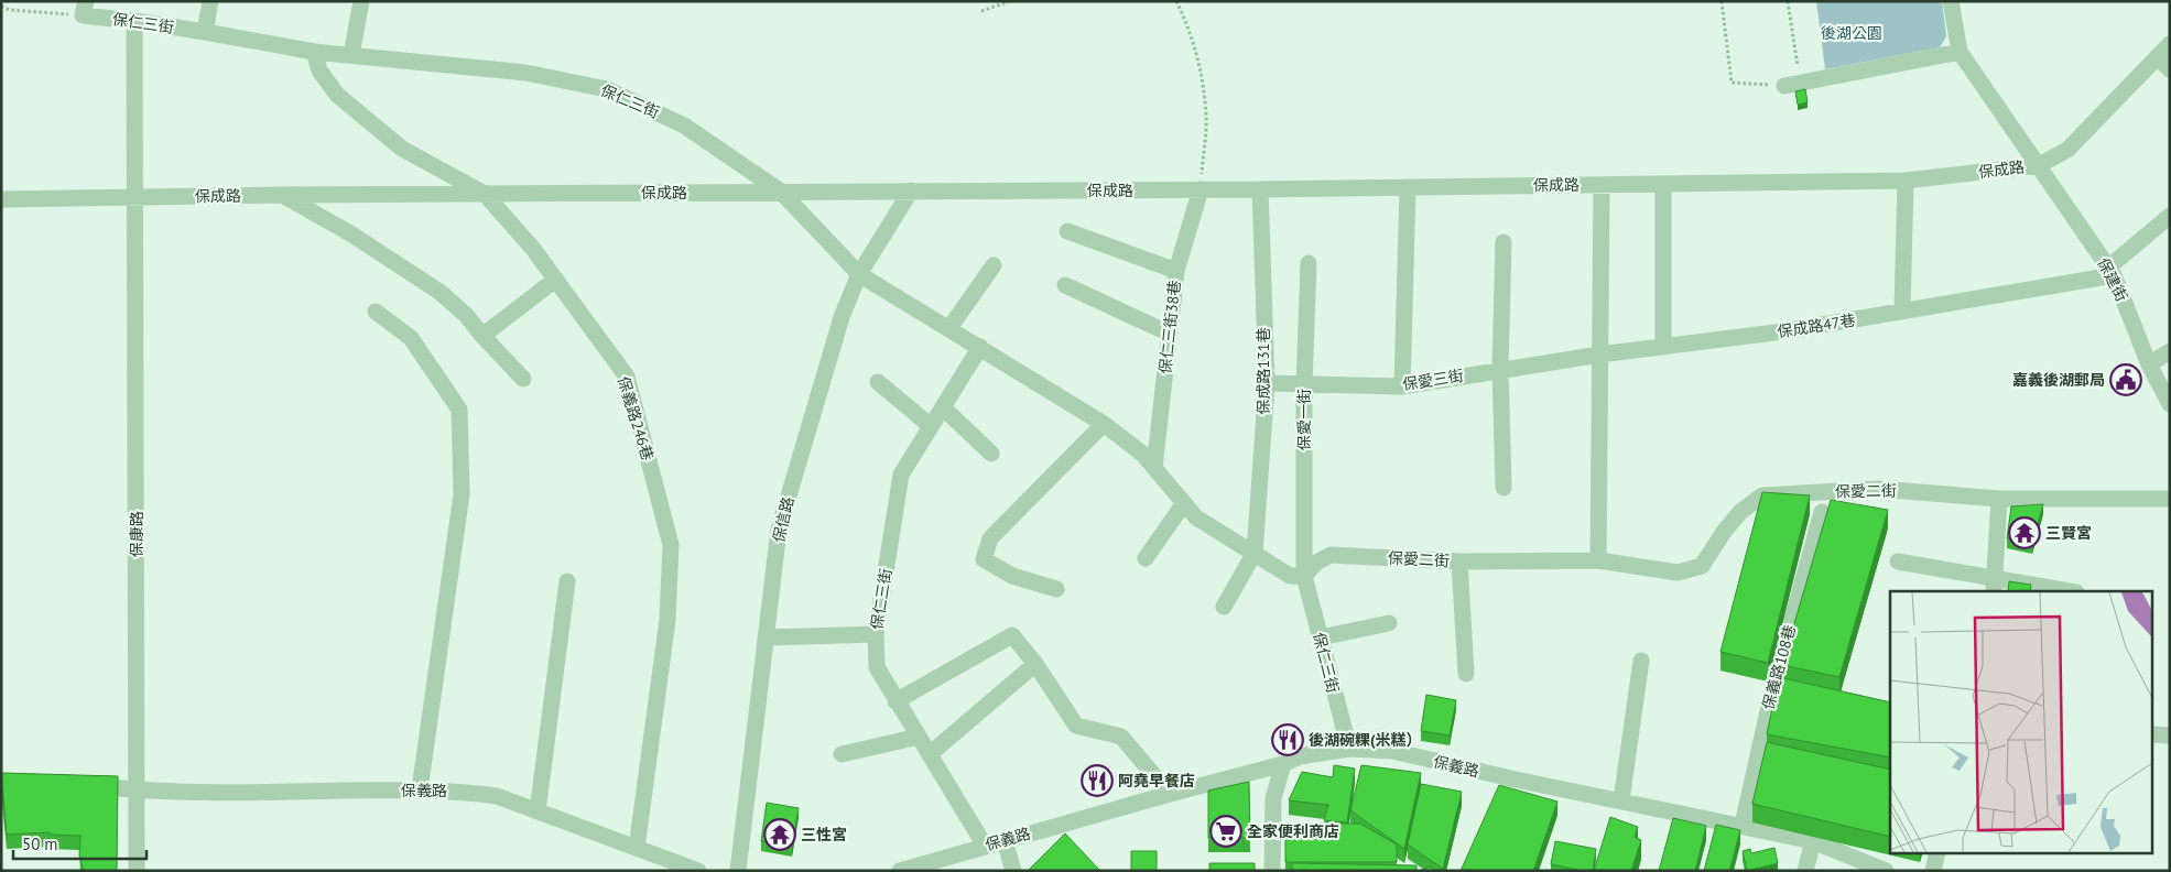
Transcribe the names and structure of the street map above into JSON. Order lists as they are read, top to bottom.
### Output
{
  "streets": {
    "street": [
      "保仁三街",
      "保成路",
      "保建街",
      "保成路47巷",
      "保仁三街38巷",
      "保成路131巷",
      "保愛三街",
      "保義路246巷",
      "保愛一街",
      "保愛二街",
      "保信路",
      "保康路",
      "保義路108巷",
      "保義路"
    ]
  },
  "crossings": [
    ["保仁三街", "保成路"],
    ["保仁三街", "保仁三街38巷"],
    ["保仁三街", "保成路131巷"],
    ["保仁三街", "保義路246巷"],
    ["保仁三街", "保愛一街"],
    ["保仁三街", "保愛二街"],
    ["保仁三街", "保信路"],
    ["保仁三街", "保康路"],
    ["保仁三街", "保義路"],
    ["保成路", "保建街"],
    ["保成路", "保仁三街38巷"],
    ["保成路", "保成路131巷"],
    ["保成路", "保義路246巷"],
    ["保成路", "保信路"],
    ["保成路", "保康路"],
    ["保建街", "保成路47巷"],
    ["保成路47巷", "保愛三街"],
    ["保成路131巷", "保愛三街"],
    ["保愛三街", "保愛一街"],
    ["保義路246巷", "保義路"],
    ["保愛一街", "保愛二街"],
    ["保康路", "保義路"],
    ["保義路108巷", "保義路"]
  ],
  "parks": ["後湖公園"],
  "places": {
    "public building": ["嘉義後湖郵局"],
    "temple": ["三賢宮", "三性宮"],
    "restaurant": ["後湖碗粿(米糕）", "阿堯早餐店"],
    "supermarket": ["全家便利商店"]
  },
  "scale_bar": "50 m"
}
